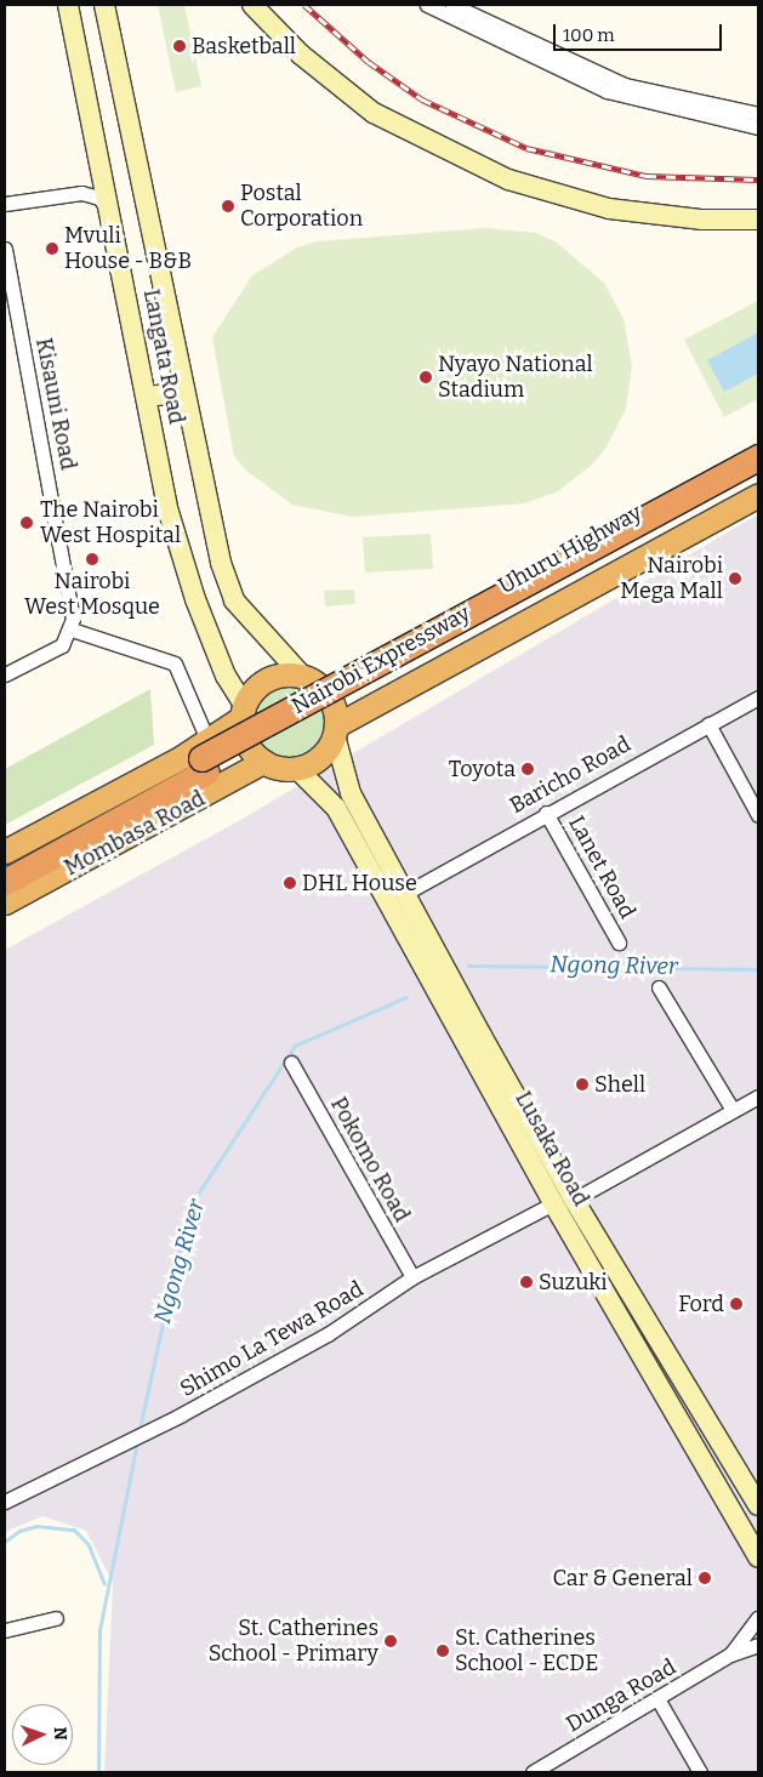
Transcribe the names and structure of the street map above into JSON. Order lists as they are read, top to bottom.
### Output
{
  "streets": {
    "highway": ["Uhuru Highway", "Nairobi Expressway", "Mombasa Road"],
    "main road": ["Langata Road", "Lusaka Road"],
    "street": [
      "Kisauni Road",
      "Baricho Road",
      "Lanet Road",
      "Pokomo Road",
      "Shimo La Tewa Road",
      "Dunga Road"
    ]
  },
  "crossings": [
    ["Langata Road", "Uhuru Highway"],
    ["Langata Road", "Mombasa Road"],
    ["Langata Road", "Lusaka Road"],
    ["Uhuru Highway", "Mombasa Road"],
    ["Uhuru Highway", "Lusaka Road"],
    ["Baricho Road", "Lanet Road"],
    ["Baricho Road", "Lusaka Road"],
    ["Mombasa Road", "Lusaka Road"],
    ["Lusaka Road", "Shimo La Tewa Road"],
    ["Pokomo Road", "Shimo La Tewa Road"]
  ],
  "water": ["Ngong River"],
  "places": [
    "Basketball",
    "Postal Corporation",
    "Mvuli House - B&B",
    "Nyayo National Stadium",
    "The Nairobi West Hospital",
    "Nairobi West Mosque",
    "Nairobi Mega Mall",
    "Toyota",
    "DHL House",
    "Shell",
    "Suzuki",
    "Ford",
    "Car & General",
    "St. Catherines School - Primary",
    "St. Catherines School - ECDE"
  ],
  "scale_bar": "100 m",
  "north": "right"
}
